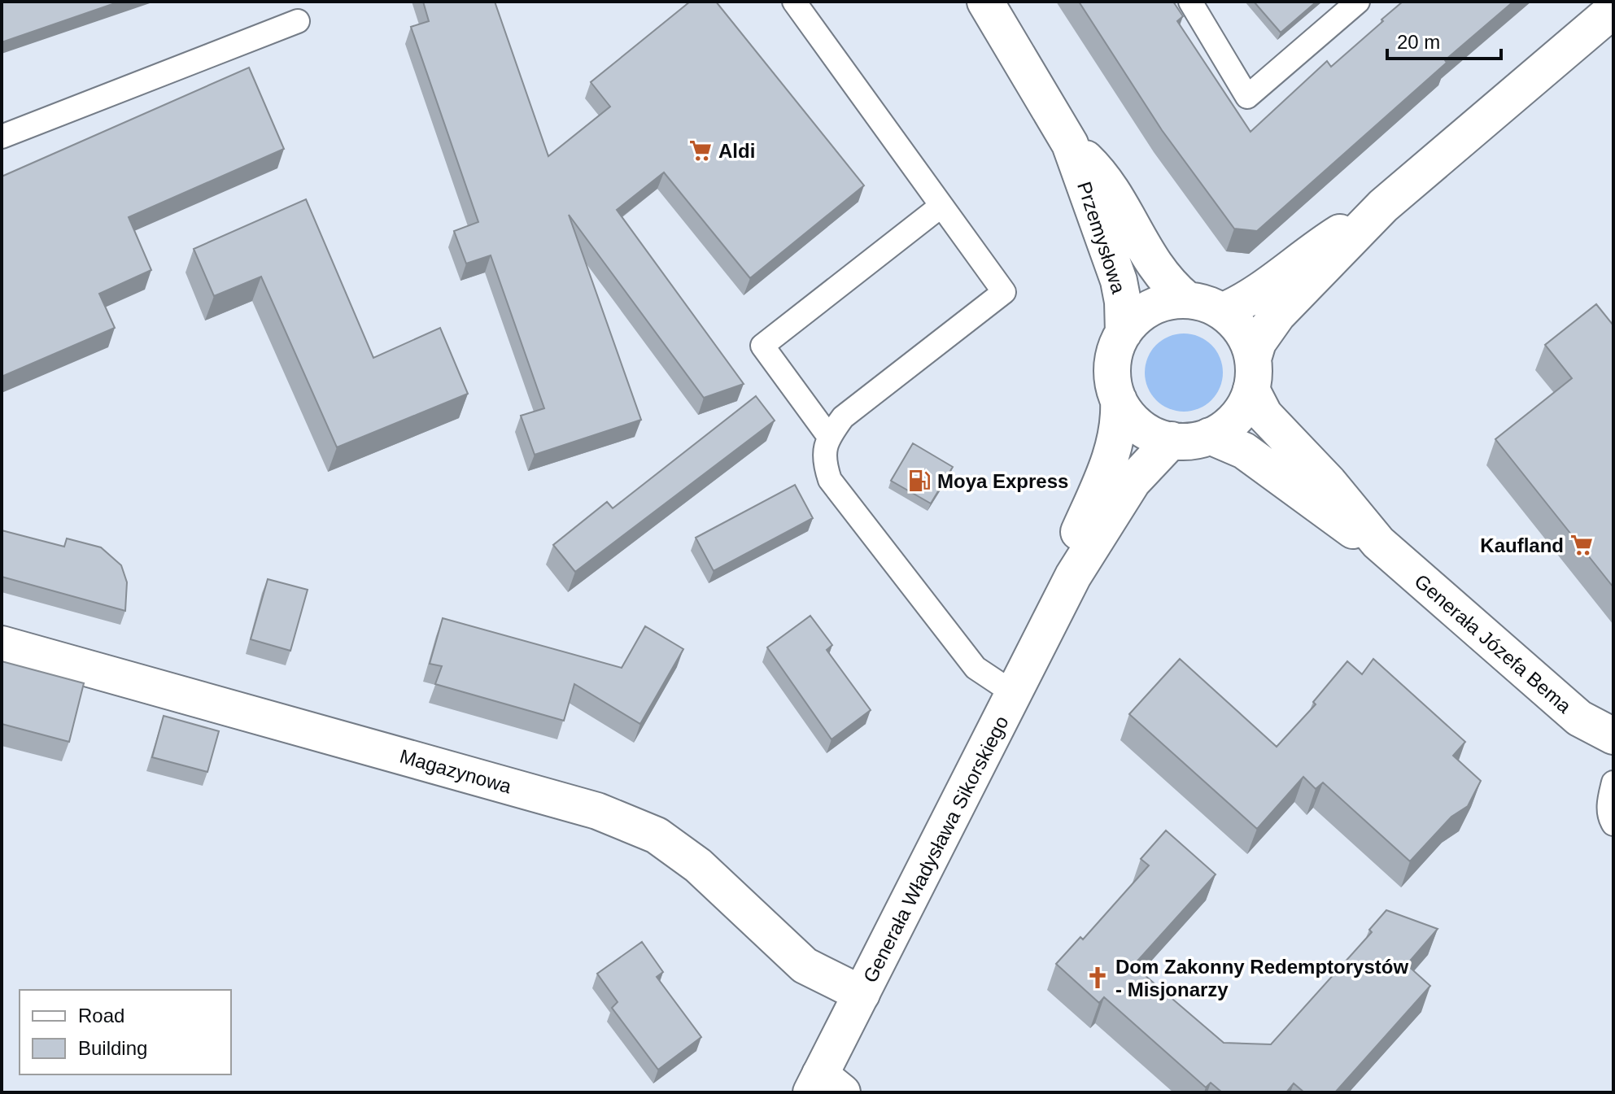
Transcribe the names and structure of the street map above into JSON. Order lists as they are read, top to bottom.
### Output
{
  "streets": {
    "street": [
      "Przemysłowa",
      "Generała Józefa Bema",
      "Magazynowa",
      "Generała Władysława Sikorskiego"
    ]
  },
  "crossings": [
    ["Przemysłowa", "Generała Józefa Bema"],
    ["Przemysłowa", "Generała Władysława Sikorskiego"],
    ["Generała Józefa Bema", "Generała Władysława Sikorskiego"],
    ["Magazynowa", "Generała Władysława Sikorskiego"]
  ],
  "places": {
    "supermarket": ["Aldi", "Kaufland"],
    "fuel station": ["Moya Express"],
    "church": ["Dom Zakonny Redemptorystów - Misjonarzy"]
  },
  "legend": ["Road", "Building"],
  "scale_bar": "20 m"
}
